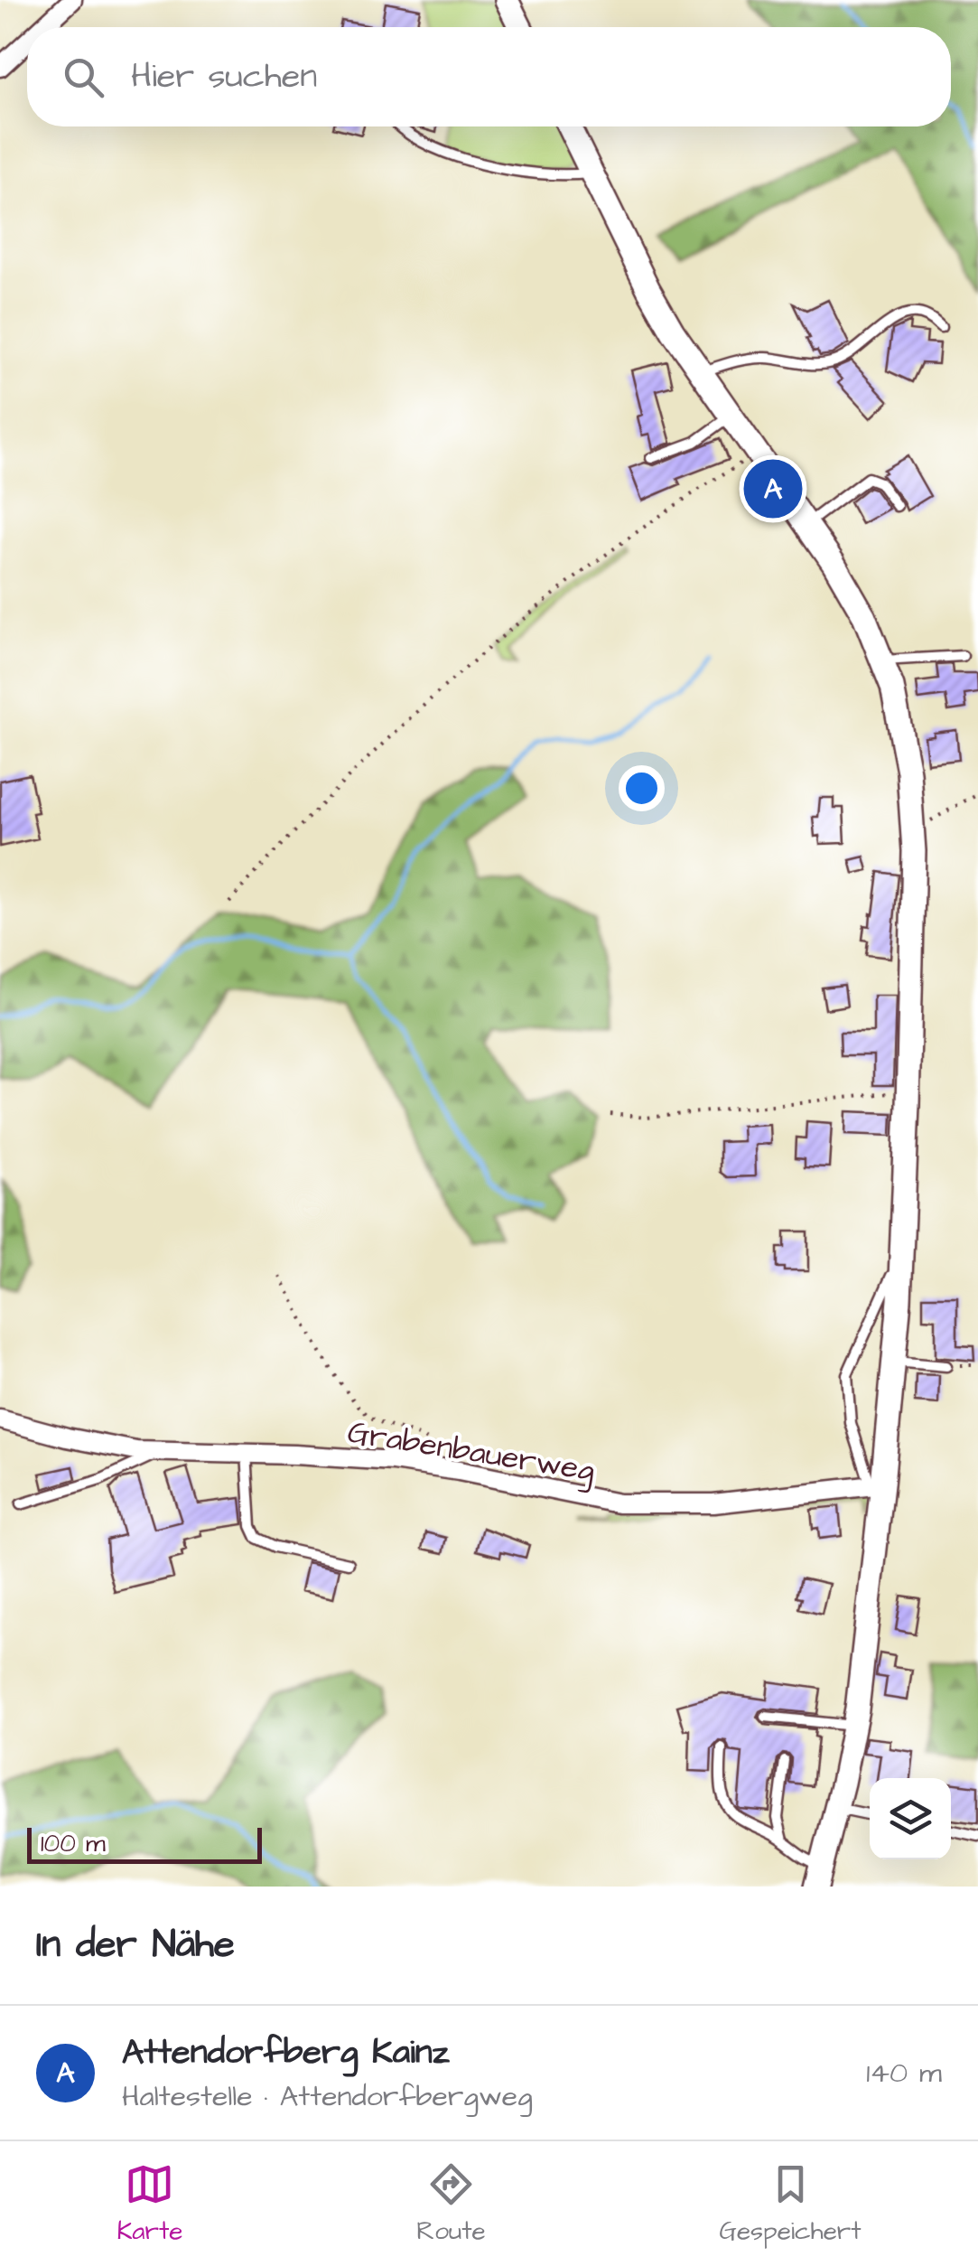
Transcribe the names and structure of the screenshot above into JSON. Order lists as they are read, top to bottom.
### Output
{
  "streets": {
    "street": ["Grabenbauerweg"]
  },
  "scale_bar": "100 m",
  "page": {
    "search": "Hier suchen",
    "pins": "A",
    "scale": "100 m",
    "heading": "In der Nähe",
    "list": [
      {
        "mark": "A",
        "name": "Attendorfberg Kainz",
        "note": "Haltestelle · Attendorfbergweg",
        "value": "140 m"
      }
    ],
    "nav": ["Karte", "Route", "Gespeichert"]
  }
}
